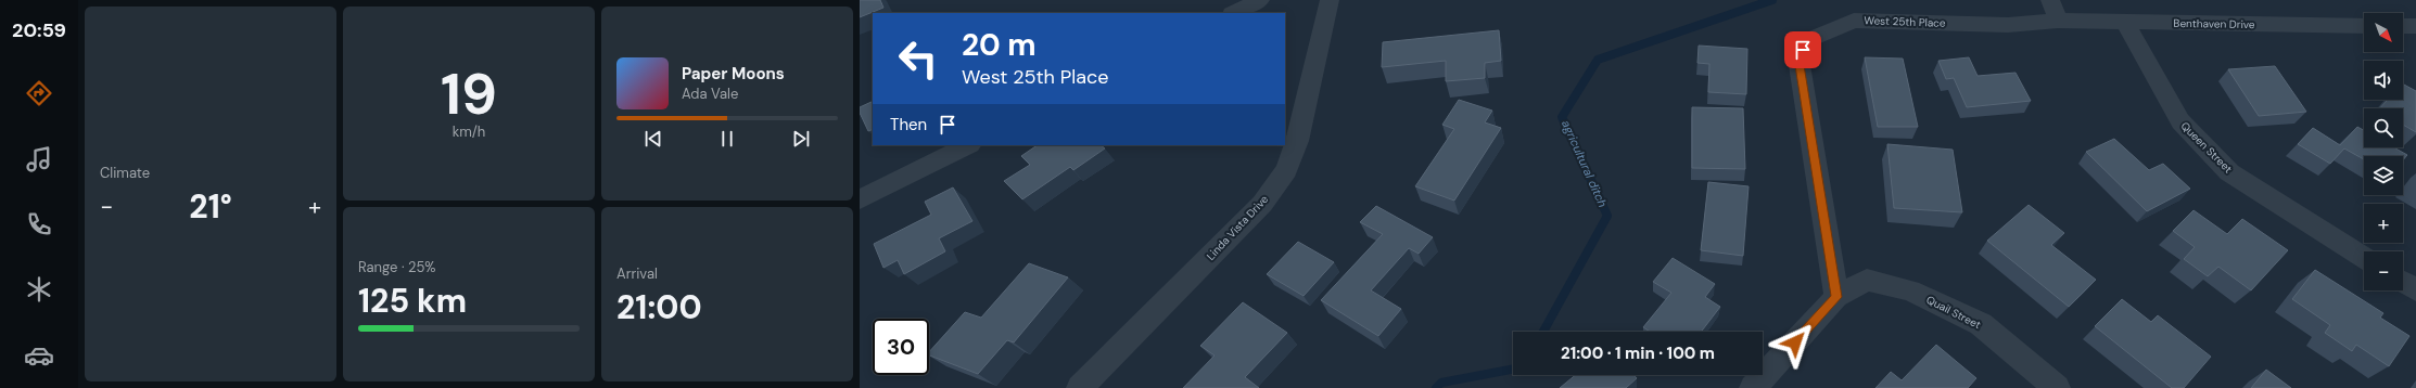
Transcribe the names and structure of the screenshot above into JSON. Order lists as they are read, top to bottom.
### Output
{
  "streets": {
    "street": [
      "West 25th Place",
      "Benthaven Drive",
      "Queen Street",
      "Linda Vista Drive",
      "Quail Street"
    ]
  },
  "crossings": [
    ["West 25th Place", "Benthaven Drive"],
    ["West 25th Place", "Quail Street"],
    ["Benthaven Drive", "Queen Street"]
  ],
  "water": ["agricultural ditch"],
  "north": "bottom right",
  "page": {
    "tabs": "20:59",
    "tile": [
      "Climate",
      ["19", "km/h"],
      ["Range · 25%", "125 km"],
      ["Arrival", "21:00"]
    ],
    "map_buttons": ["+", "−"],
    "turn": ["20 m", "West 25th Place"],
    "song": ["Paper Moons", "Ada Vale"],
    "then": "Then",
    "heat": ["−", "21°", "+"],
    "limit": "30",
    "trip": "21:00 · 1 min · 100 m"
  }
}
